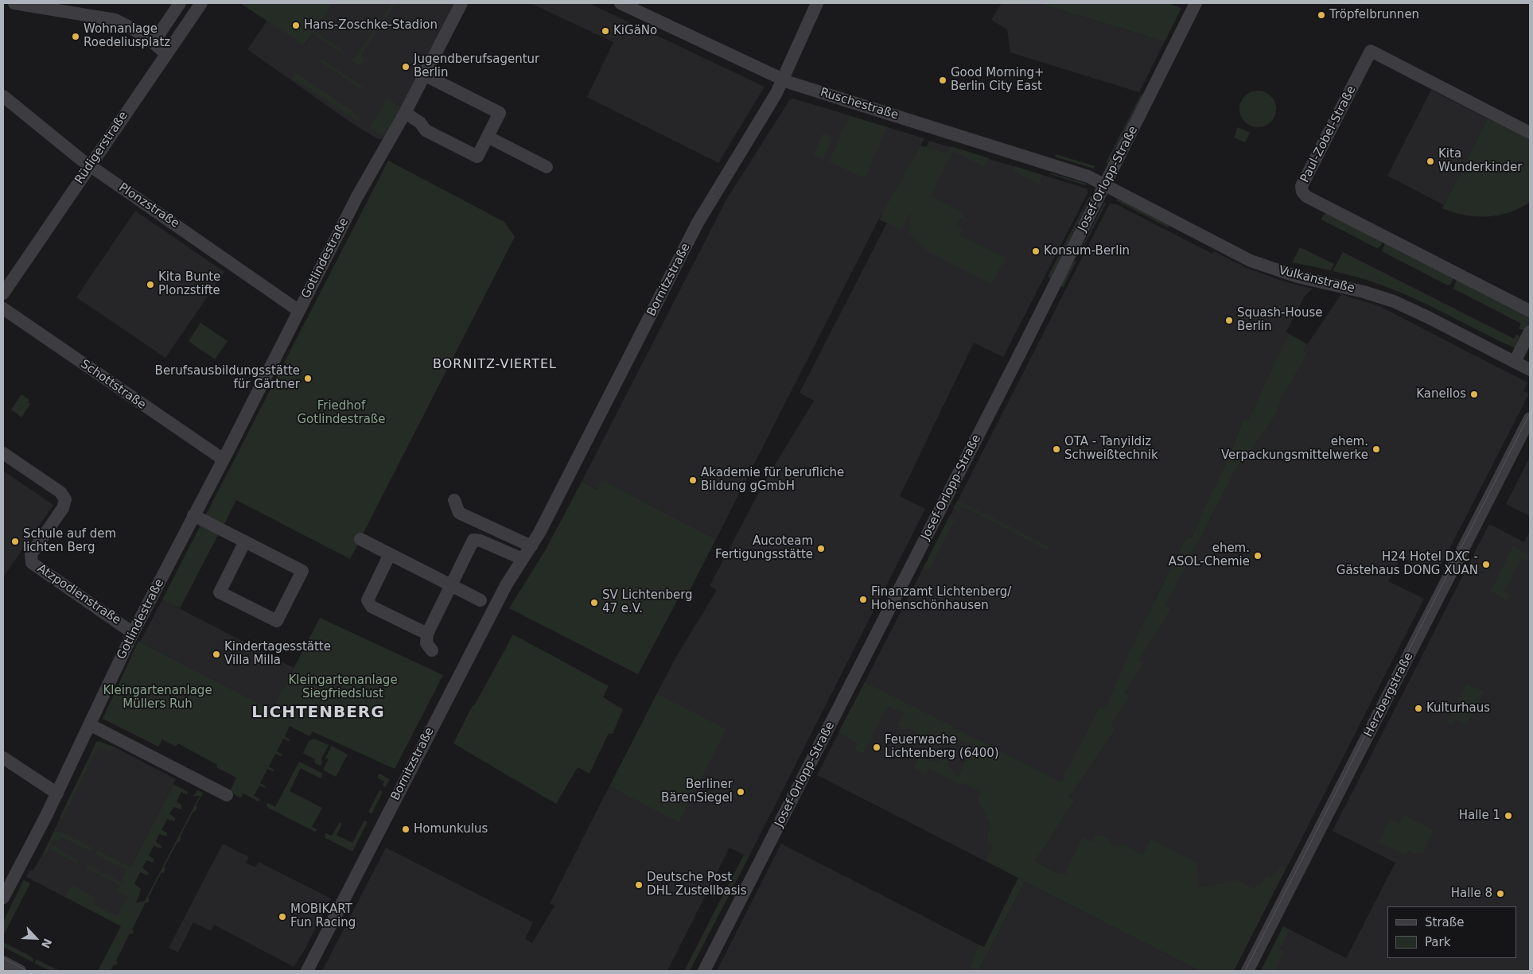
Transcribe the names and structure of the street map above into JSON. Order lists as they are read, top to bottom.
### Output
{
  "streets": {
    "street": [
      "Ruschestraße",
      "Paul-Zobel-Straße",
      "Rüdigerstraße",
      "Josef-Orlopp-Straße",
      "Plonzstraße",
      "Gotlindestraße",
      "Bornitzstraße",
      "Vulkanstraße",
      "Schottstraße",
      "Atzpodienstraße",
      "Herzbergstraße"
    ]
  },
  "crossings": [
    ["Ruschestraße", "Josef-Orlopp-Straße"],
    ["Ruschestraße", "Bornitzstraße"],
    ["Ruschestraße", "Vulkanstraße"],
    ["Rüdigerstraße", "Plonzstraße"],
    ["Josef-Orlopp-Straße", "Vulkanstraße"],
    ["Plonzstraße", "Gotlindestraße"],
    ["Gotlindestraße", "Schottstraße"],
    ["Gotlindestraße", "Atzpodienstraße"]
  ],
  "districts": ["BORNITZ-VIERTEL", "LICHTENBERG"],
  "parks": ["Friedhof Gotlindestraße", "Kleingartenanlage Siegfriedslust", "Kleingartenanlage Müllers Ruh"],
  "places": [
    "Tröpfelbrunnen",
    "Hans-Zoschke-Stadion",
    "KiGäNo",
    "Wohnanlage Roedeliusplatz",
    "Jugendberufsagentur Berlin",
    "Good Morning+ Berlin City East",
    "Kita Wunderkinder",
    "Konsum-Berlin",
    "Kita Bunte Plonzstifte",
    "Squash-House Berlin",
    "Berufsausbildungsstätte für Gärtner",
    "Kanellos",
    "OTA - Tanyildiz Schweißtechnik",
    "ehem. Verpackungsmittelwerke",
    "Akademie für berufliche Bildung gGmbH",
    "Schule auf dem lichten Berg",
    "Aucoteam Fertigungsstätte",
    "ehem. ASOL-Chemie",
    "H24 Hotel DXC - Gästehaus DONG XUAN",
    "Finanzamt Lichtenberg/ Hohenschönhausen",
    "SV Lichtenberg 47 e.V.",
    "Kindertagesstätte Villa Milla",
    "Kulturhaus",
    "Feuerwache Lichtenberg (6400)",
    "Berliner BärenSiegel",
    "Halle 1",
    "Homunkulus",
    "Deutsche Post DHL Zustellbasis",
    "Halle 8",
    "MOBIKART Fun Racing"
  ],
  "legend": ["Straße", "Park"],
  "north": "bottom right"
}
